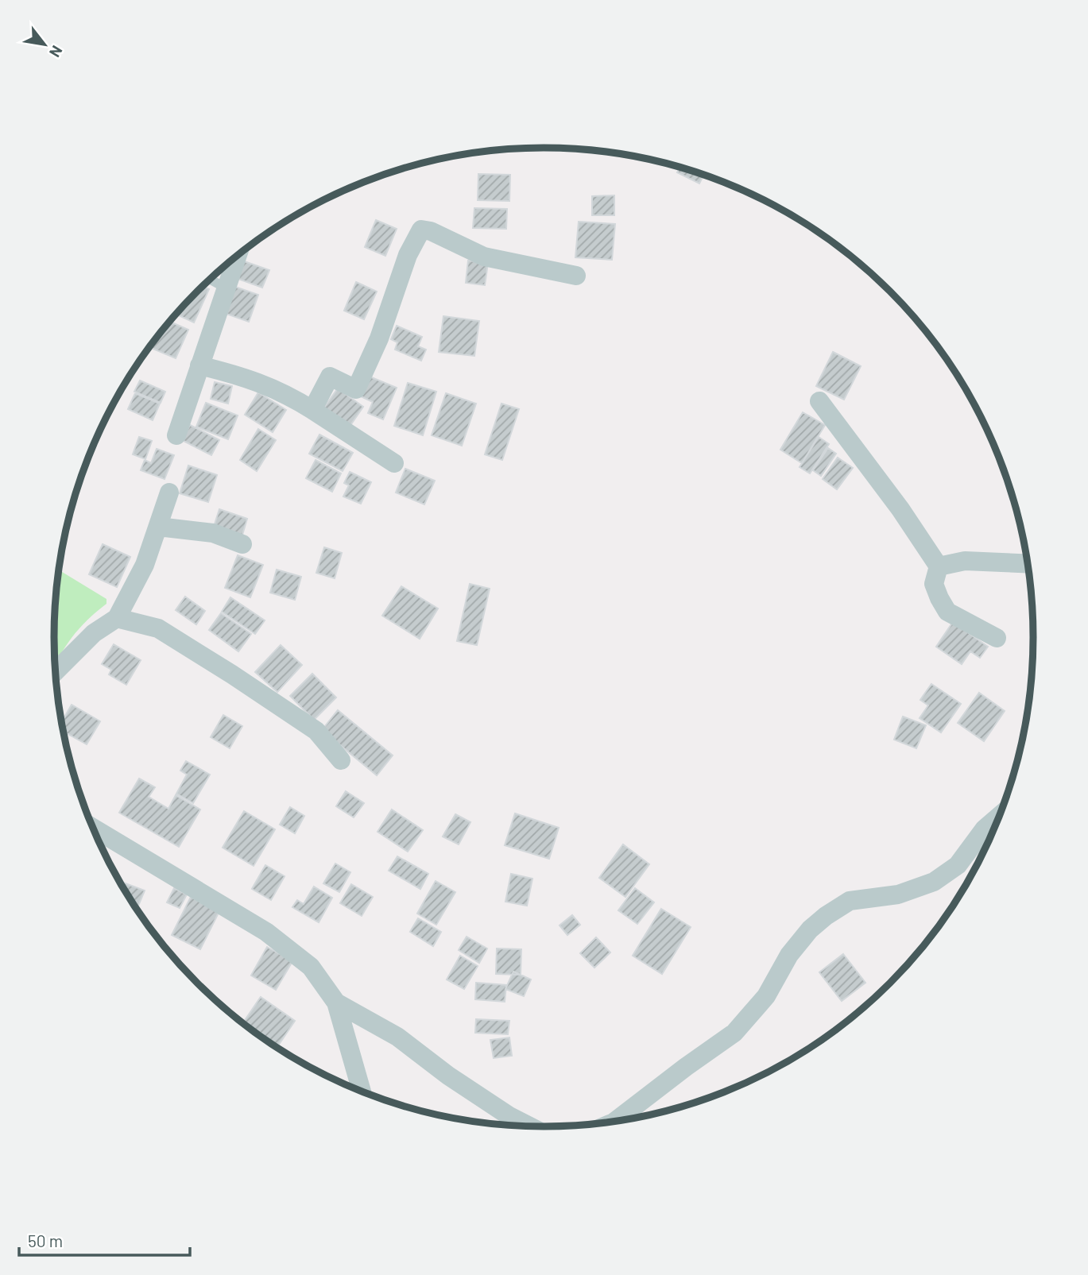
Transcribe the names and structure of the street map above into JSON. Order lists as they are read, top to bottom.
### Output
{
  "scale_bar": "50 m",
  "north": "bottom right"
}
